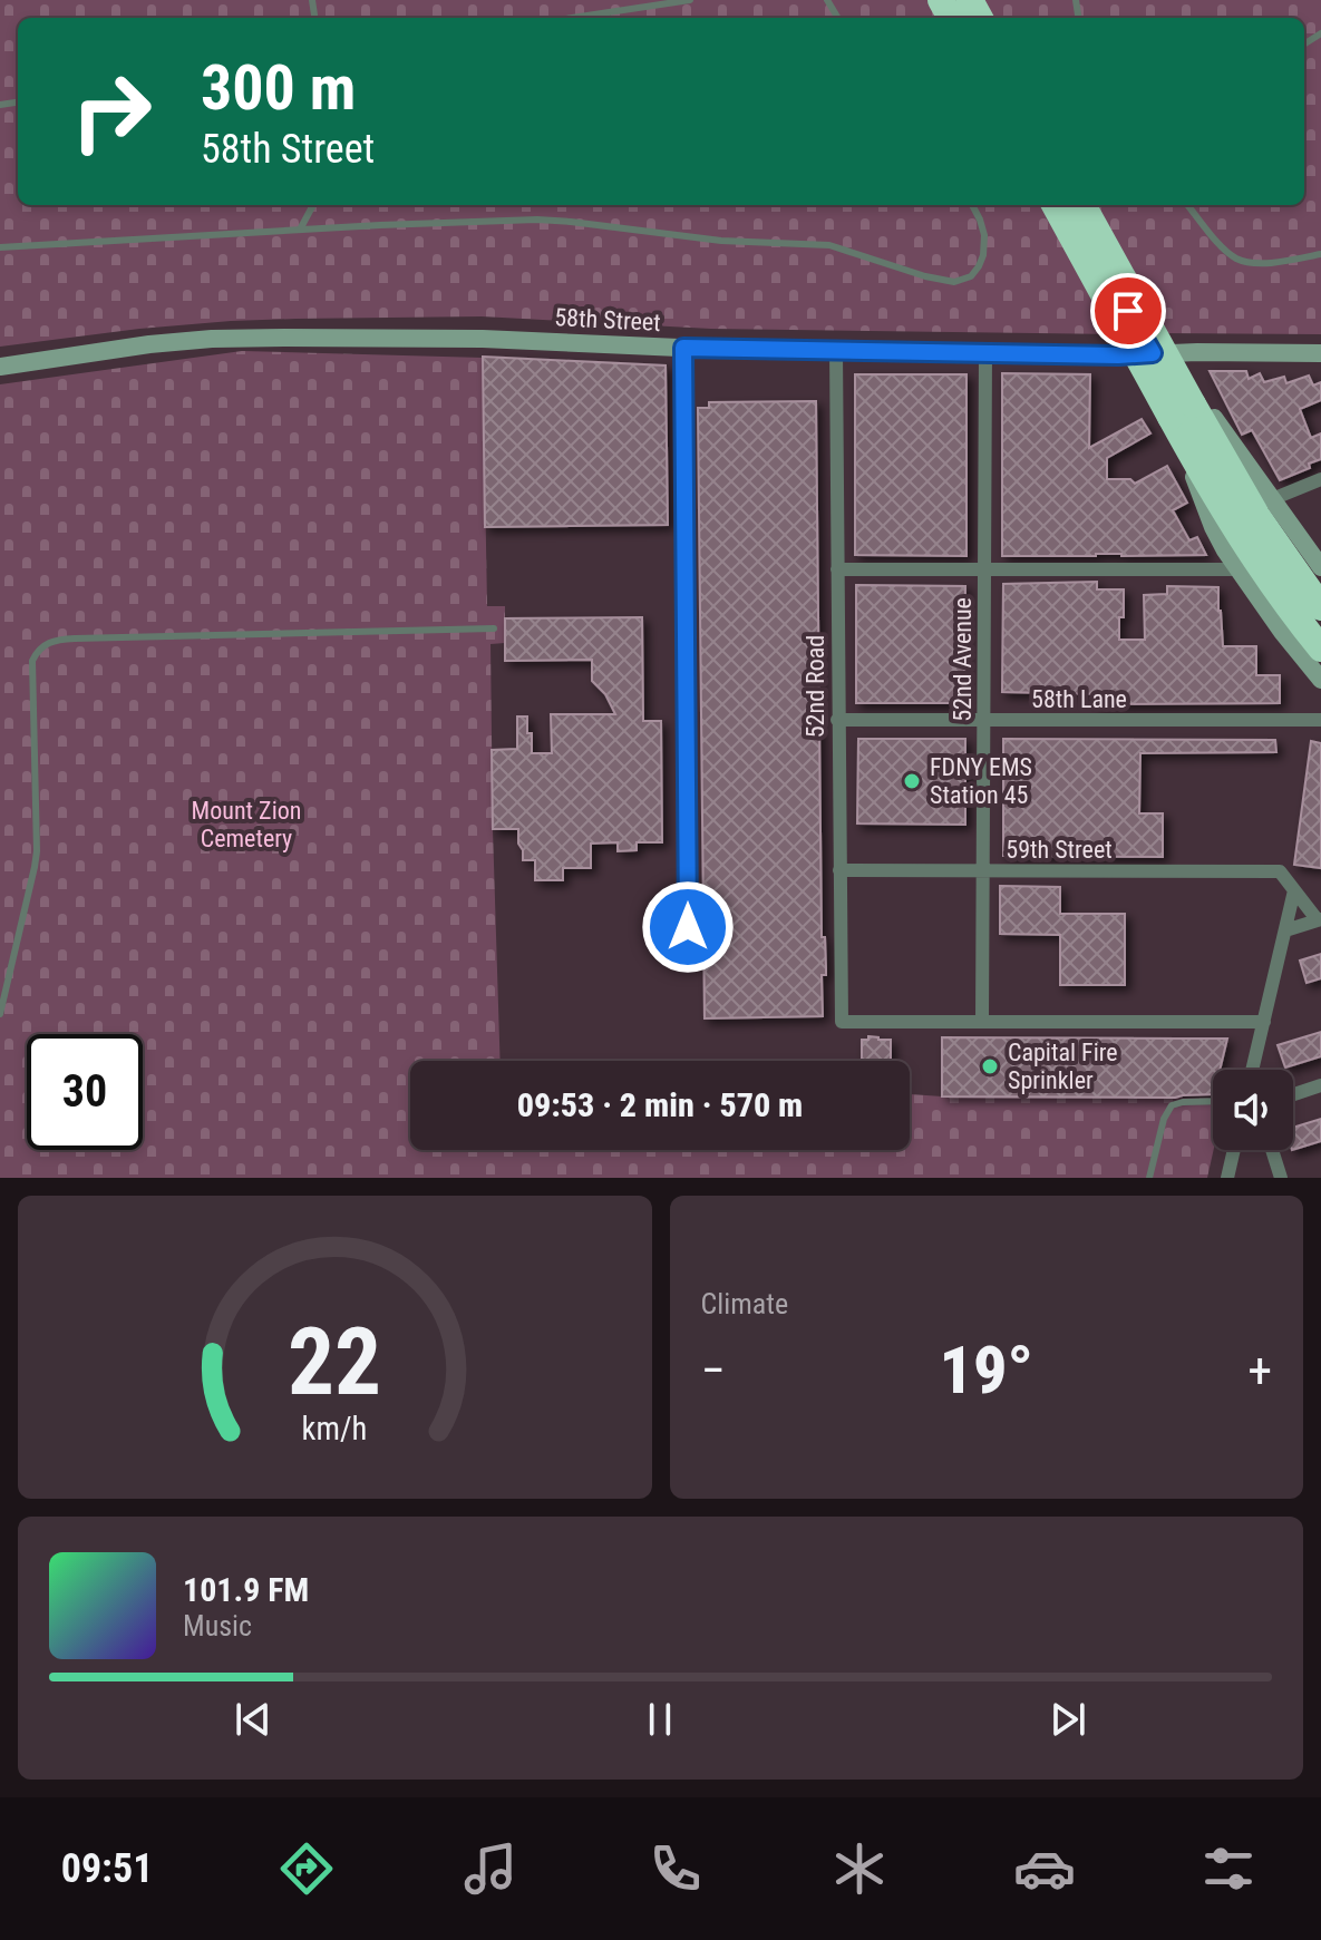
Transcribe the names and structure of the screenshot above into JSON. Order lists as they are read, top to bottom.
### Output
{
  "streets": {
    "main road": ["58th Street"],
    "street": [
      "52nd Avenue",
      "52nd Road",
      "58th Lane",
      "59th Street"
    ]
  },
  "crossings": [
    ["58th Street", "52nd Avenue"],
    ["58th Street", "52nd Road"],
    ["52nd Avenue", "52nd Road"],
    ["52nd Avenue", "58th Lane"],
    ["52nd Avenue", "59th Street"],
    ["52nd Road", "58th Lane"],
    ["52nd Road", "59th Street"]
  ],
  "parks": ["Mount Zion Cemetery"],
  "places": ["FDNY EMS Station 45", "Capital Fire Sprinkler"],
  "page": {
    "turn": ["300 m", "58th Street"],
    "limit": "30",
    "trip": "09:53 · 2 min · 570 m",
    "tile": "Climate",
    "heat": ["−", "19°", "+"],
    "song": ["101.9 FM", "Music"],
    "tabs": "09:51",
    "gauge": ["22", "km/h"]
  }
}
